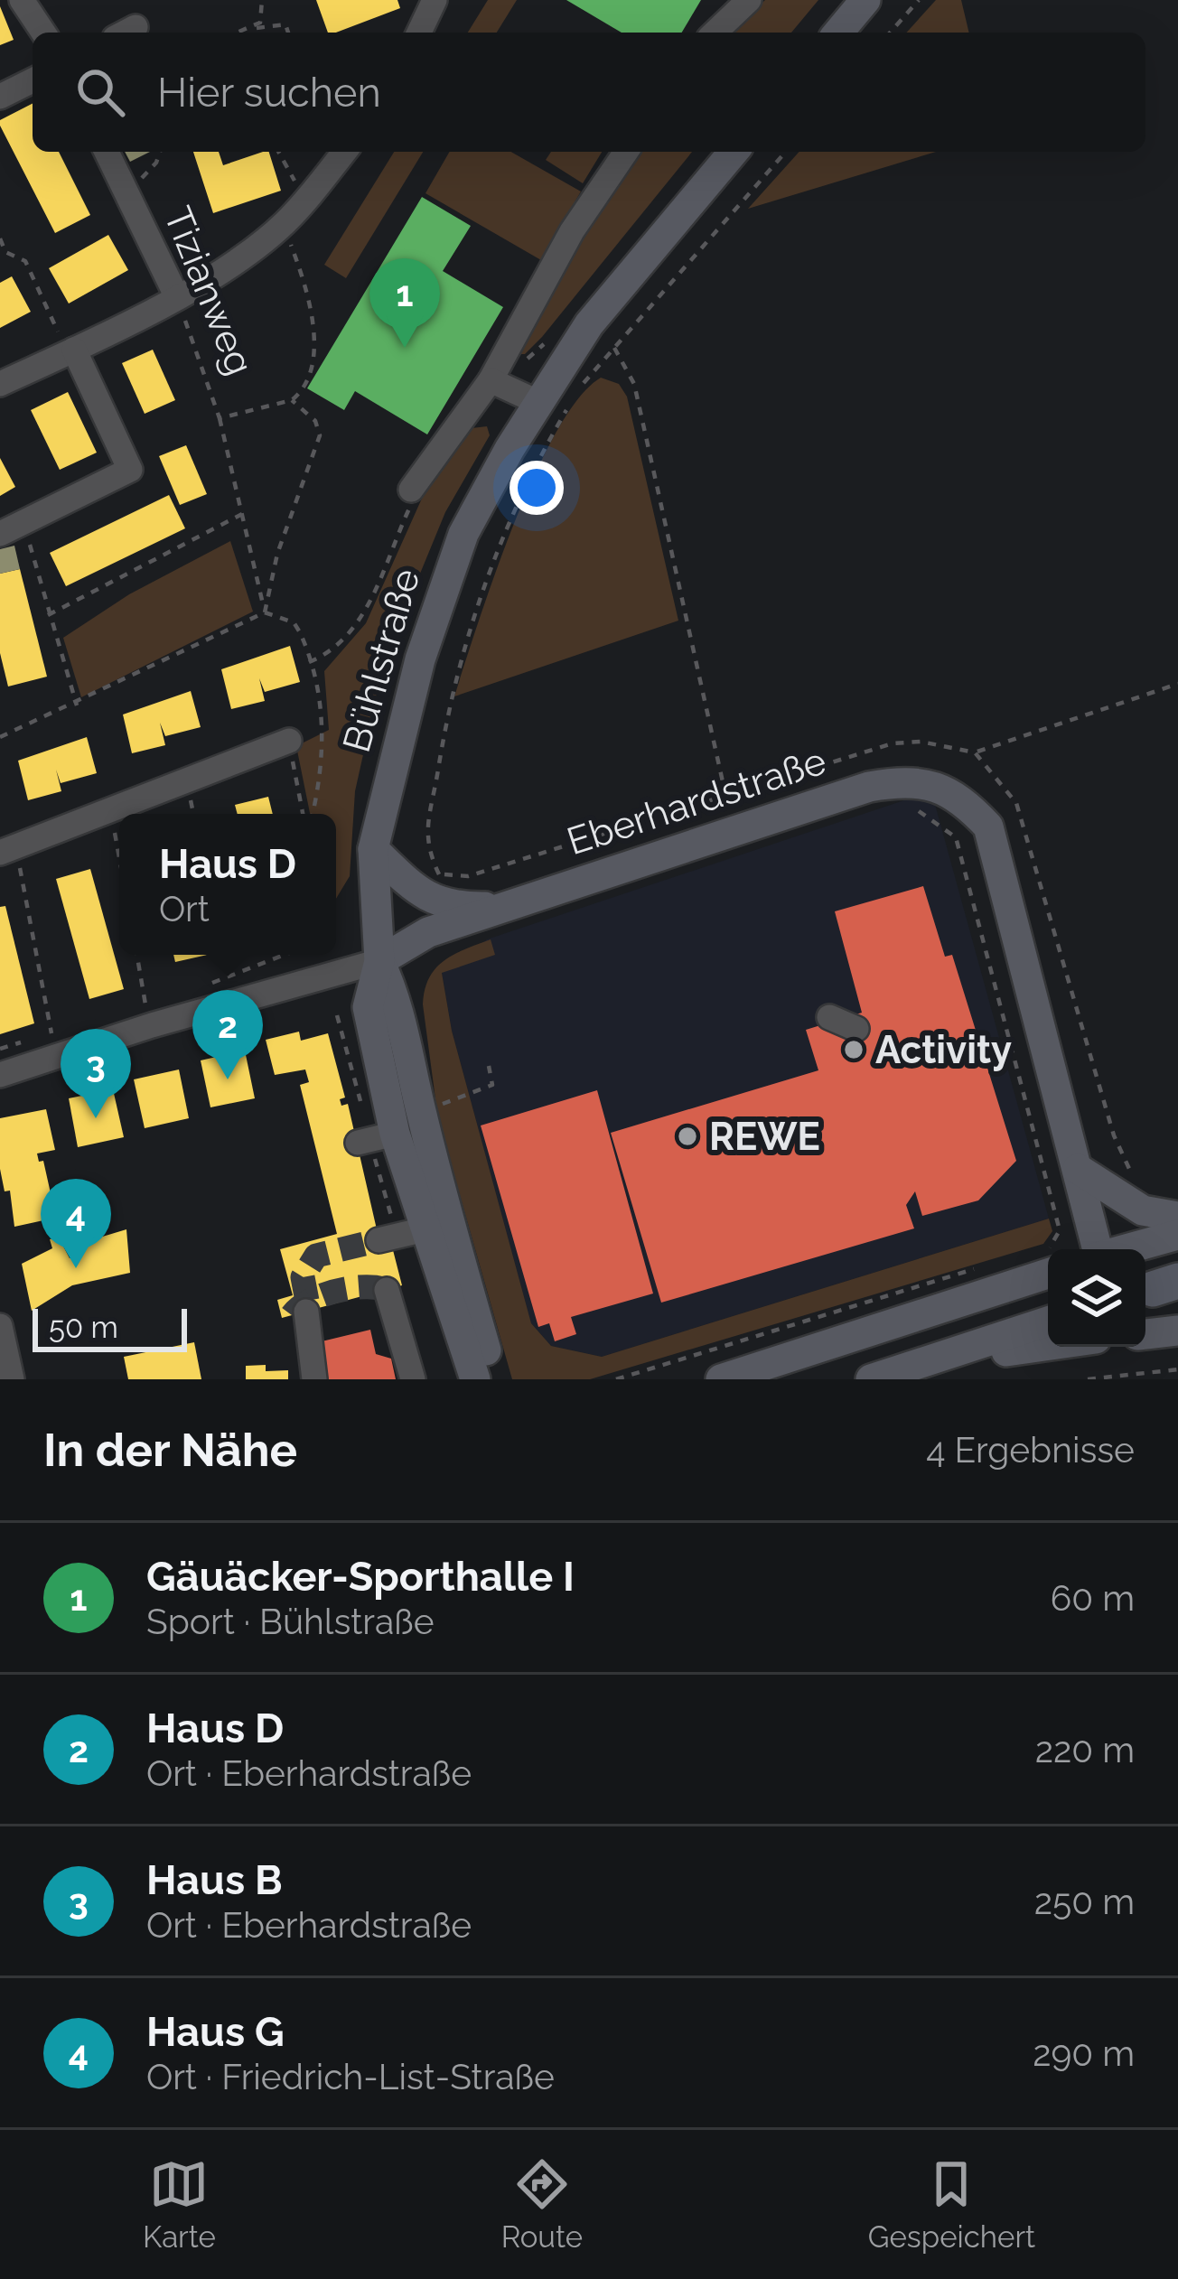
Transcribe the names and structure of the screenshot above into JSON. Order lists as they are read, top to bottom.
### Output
{
  "streets": {
    "main road": ["Bühlstraße", "Eberhardstraße"],
    "street": ["Tizianweg"]
  },
  "crossings": [
    ["Bühlstraße", "Eberhardstraße"]
  ],
  "places": ["Activity", "REWE"],
  "scale_bar": "50 m",
  "page": {
    "search": "Hier suchen",
    "pins": [
      "1",
      "2",
      "3",
      "4"
    ],
    "popup": ["Haus D", "Ort"],
    "scale": "50 m",
    "heading": ["In der Nähe", "4 Ergebnisse"],
    "list": [
      {
        "mark": "1",
        "name": "Gäuäcker-Sporthalle I",
        "note": "Sport · Bühlstraße",
        "value": "60 m"
      },
      {
        "mark": "2",
        "name": "Haus D",
        "note": "Ort · Eberhardstraße",
        "value": "220 m"
      },
      {
        "mark": "3",
        "name": "Haus B",
        "note": "Ort · Eberhardstraße",
        "value": "250 m"
      },
      {
        "mark": "4",
        "name": "Haus G",
        "note": "Ort · Friedrich-List-Straße",
        "value": "290 m"
      }
    ],
    "nav": ["Karte", "Route", "Gespeichert"]
  }
}
